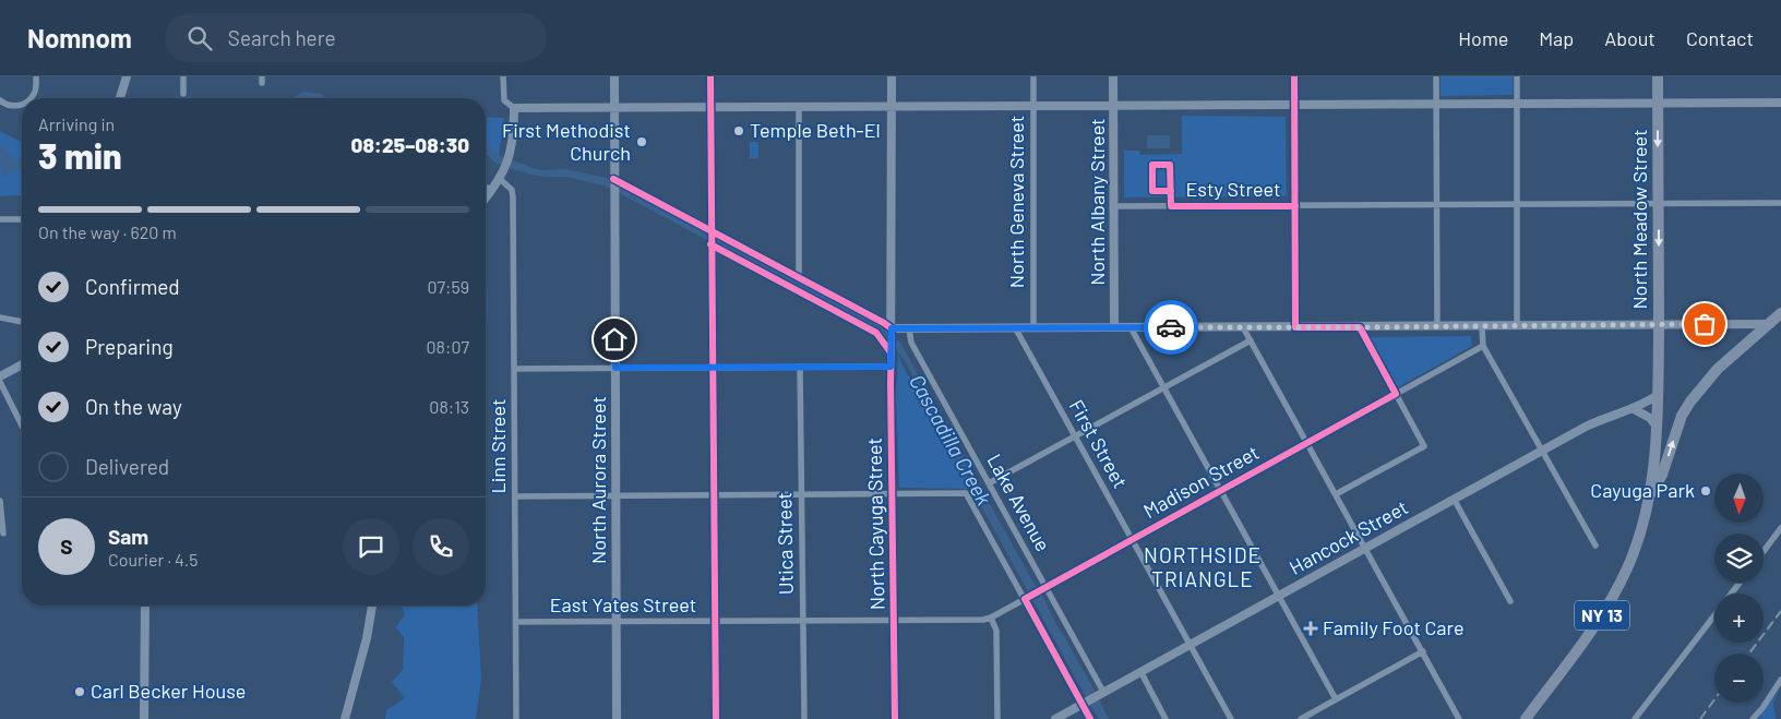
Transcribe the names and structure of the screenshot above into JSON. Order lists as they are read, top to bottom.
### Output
{
  "streets": {
    "highway": ["North Meadow Street", "NY 13"],
    "street": [
      "Esty Street",
      "North Geneva Street",
      "North Albany Street",
      "First Street",
      "Linn Street",
      "North Aurora Street",
      "Madison Street",
      "Lake Avenue",
      "North Cayuga Street",
      "Hancock Street",
      "Utica Street",
      "East Yates Street"
    ]
  },
  "crossings": [
    ["Esty Street", "North Albany Street"],
    ["Esty Street", "North Meadow Street"],
    ["North Meadow Street", "Hancock Street"],
    ["North Meadow Street", "NY 13"],
    ["First Street", "Madison Street"],
    ["First Street", "Hancock Street"],
    ["Linn Street", "East Yates Street"],
    ["North Aurora Street", "East Yates Street"],
    ["Madison Street", "Lake Avenue"],
    ["Madison Street", "East Yates Street"],
    ["Lake Avenue", "Hancock Street"],
    ["North Cayuga Street", "East Yates Street"],
    ["Utica Street", "East Yates Street"]
  ],
  "districts": ["NORTHSIDE TRIANGLE"],
  "water": ["Cascadilla Creek"],
  "places": {
    "other": [
      "Temple Beth-El",
      "First Methodist Church",
      "Cayuga Park",
      "Carl Becker House"
    ],
    "health": ["Family Foot Care"]
  },
  "north": "bottom",
  "page": {
    "header": "Nomnom",
    "search": "Search here",
    "nav": [
      "Home",
      "Map",
      "About",
      "Contact"
    ],
    "heading": ["3 min", "Arriving in", "08:25–08:30"],
    "panel": ["Sam", "Courier · 4.5"],
    "bar": "On the way · 620 m",
    "list": [
      ["Confirmed", "07:59"],
      ["Preparing", "08:07"],
      ["On the way", "08:13"],
      "Delivered"
    ],
    "map_buttons": ["+", "−"],
    "round": "S"
  }
}
